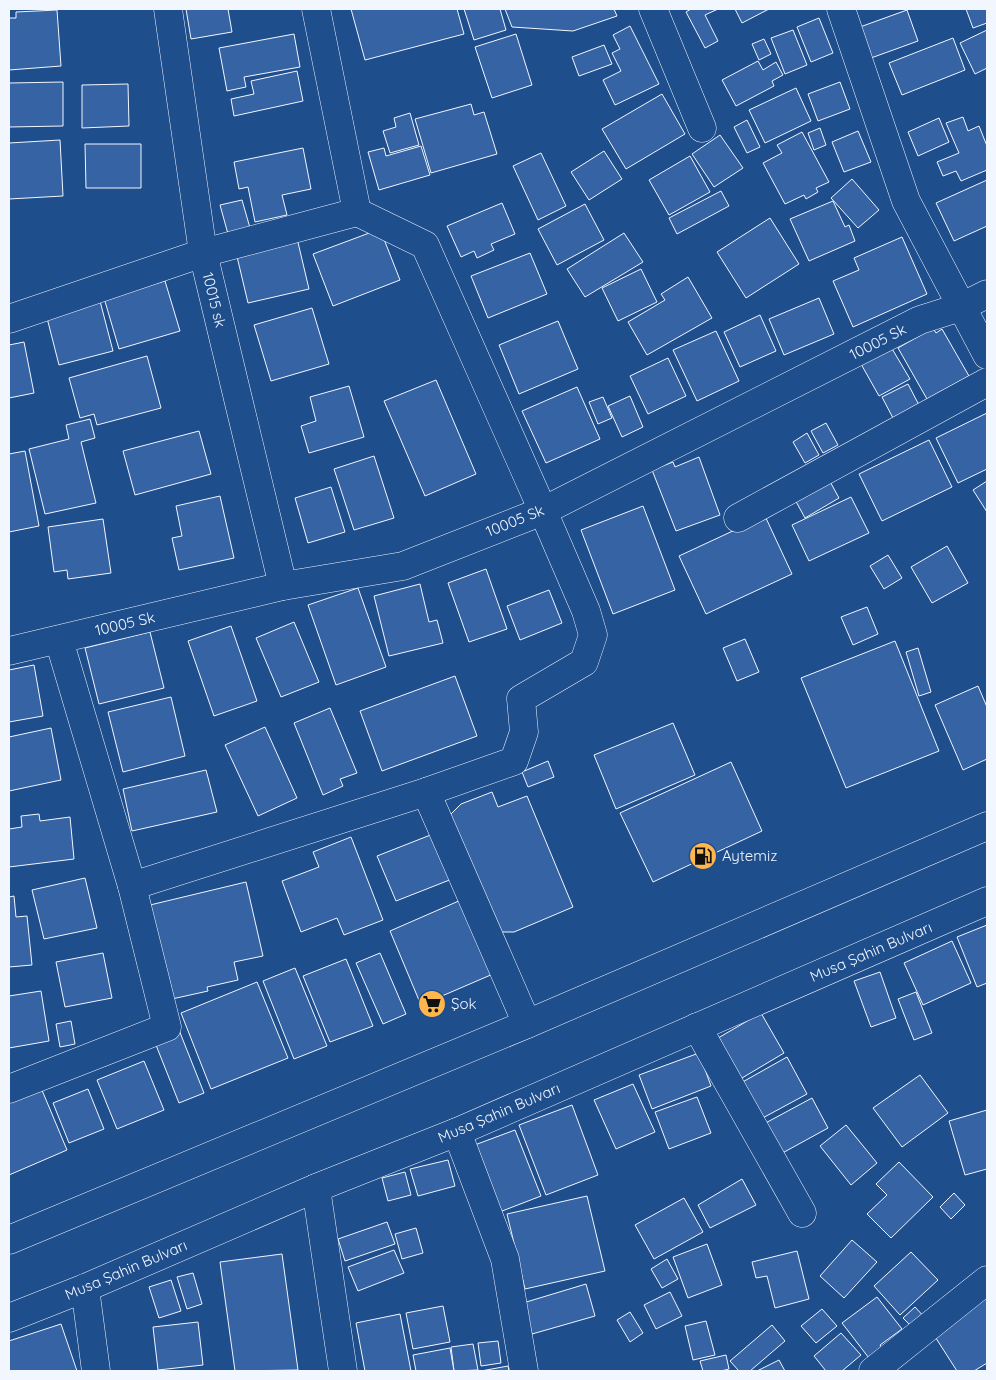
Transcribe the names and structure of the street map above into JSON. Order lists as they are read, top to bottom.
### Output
{
  "streets": {
    "street": ["10015 sk", "10005 Sk", "Musa Şahin Bulvarı"]
  },
  "crossings": [
    ["10015 sk", "10005 Sk"]
  ],
  "places": {
    "fuel station": ["Aytemiz"],
    "supermarket": ["Şok"]
  }
}
